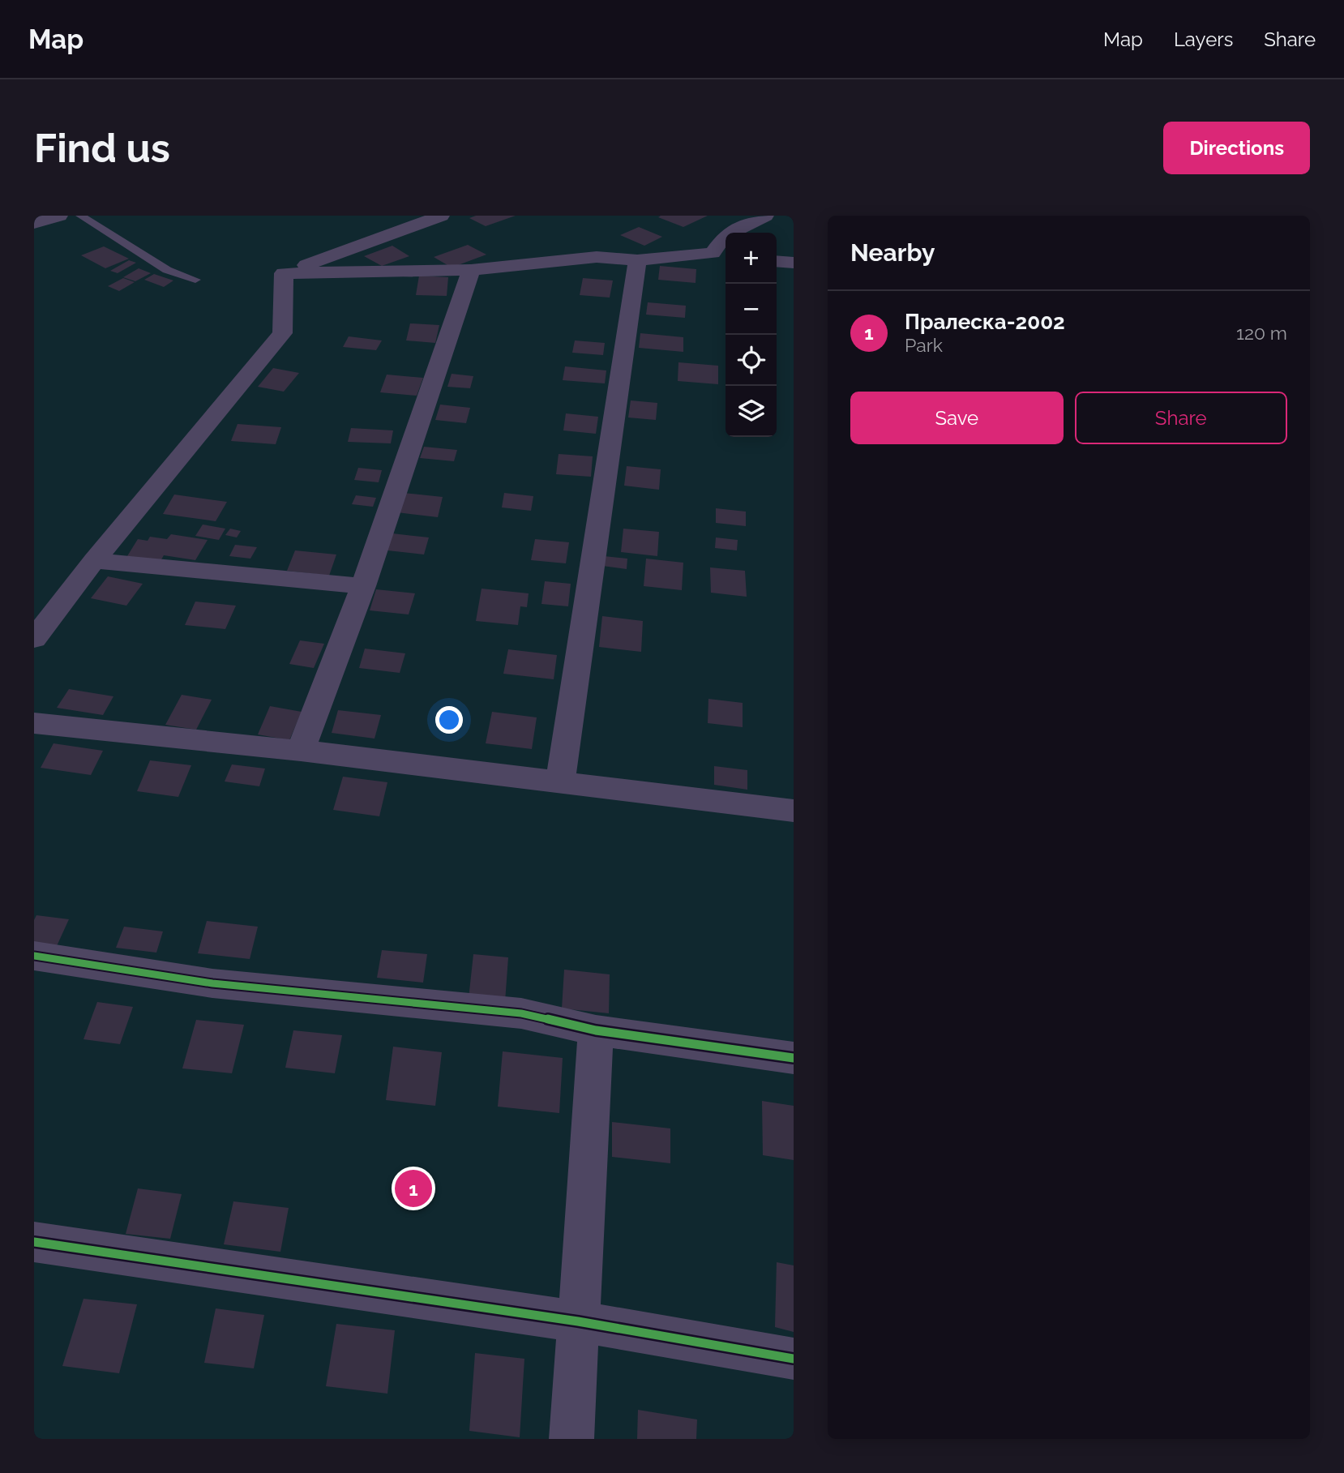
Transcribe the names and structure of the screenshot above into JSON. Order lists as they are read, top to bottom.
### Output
{
  "page": {
    "header": "Map",
    "nav": ["Map", "Layers", "Share"],
    "buttons": [
      "Directions",
      ["Save", "Share"]
    ],
    "title": "Find us",
    "heading": "Nearby",
    "map_buttons": ["+", "−"],
    "list": [
      {
        "mark": "1",
        "name": "Пралеска-2002",
        "note": "Park",
        "value": "120 m"
      }
    ],
    "pins": "1"
  }
}
